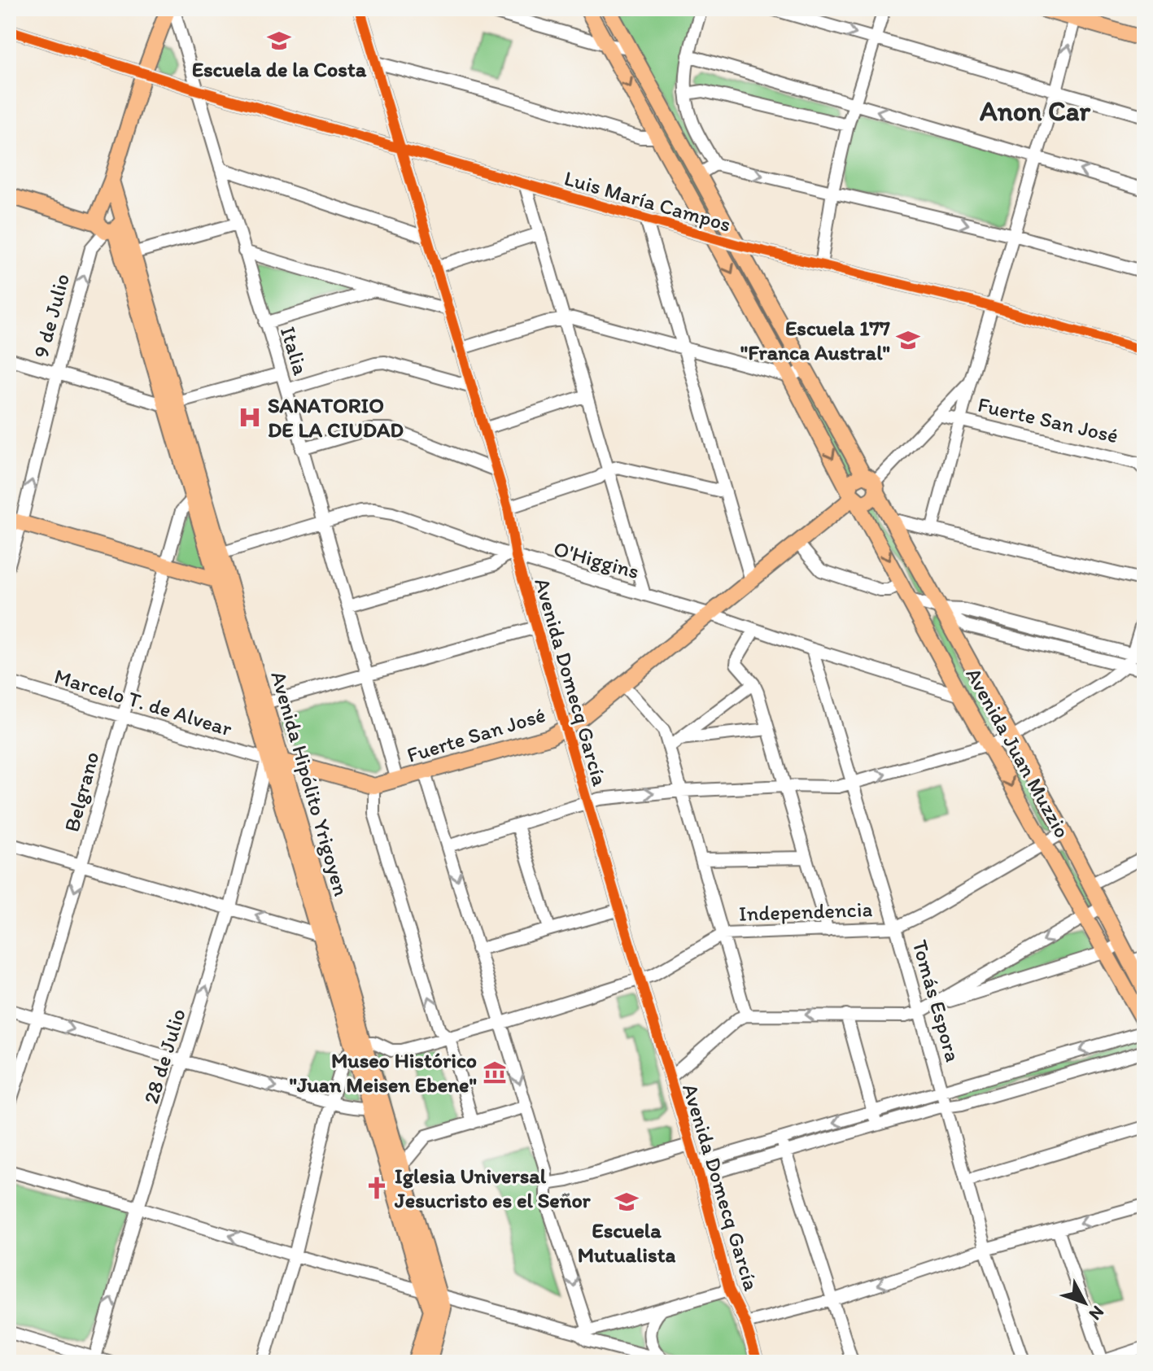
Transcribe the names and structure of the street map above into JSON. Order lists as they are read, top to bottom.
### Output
{
  "streets": {
    "main road": ["Fuerte San José", "Avenida Juan Muzzio", "Avenida Hipólito Yrigoyen"],
    "street": [
      "Luis María Campos",
      "9 de Julio",
      "Italia",
      "O'Higgins",
      "Avenida Domecq García",
      "Marcelo T. de Alvear",
      "Belgrano",
      "Independencia",
      "Tomás Espora",
      "28 de Julio"
    ]
  },
  "crossings": [
    ["Luis María Campos", "Italia"],
    ["Luis María Campos", "Avenida Domecq García"],
    ["Luis María Campos", "Avenida Juan Muzzio"],
    ["9 de Julio", "Avenida Hipólito Yrigoyen"],
    ["Italia", "Fuerte San José"],
    ["Italia", "O'Higgins"],
    ["Fuerte San José", "O'Higgins"],
    ["Fuerte San José", "Avenida Domecq García"],
    ["Fuerte San José", "Marcelo T. de Alvear"],
    ["Fuerte San José", "Avenida Juan Muzzio"],
    ["Fuerte San José", "Avenida Hipólito Yrigoyen"],
    ["Fuerte San José", "28 de Julio"],
    ["O'Higgins", "Avenida Domecq García"],
    ["O'Higgins", "Avenida Juan Muzzio"],
    ["O'Higgins", "Avenida Hipólito Yrigoyen"],
    ["O'Higgins", "Tomás Espora"],
    ["Avenida Domecq García", "Independencia"],
    ["Marcelo T. de Alvear", "Avenida Hipólito Yrigoyen"],
    ["Marcelo T. de Alvear", "Belgrano"],
    ["Marcelo T. de Alvear", "28 de Julio"],
    ["Avenida Juan Muzzio", "Independencia"],
    ["Avenida Hipólito Yrigoyen", "Belgrano"],
    ["Avenida Hipólito Yrigoyen", "Independencia"],
    ["Avenida Hipólito Yrigoyen", "28 de Julio"],
    ["Independencia", "Tomás Espora"]
  ],
  "one_way": ["9 de Julio", "28 de Julio"],
  "districts": ["Anon Car"],
  "places": {
    "school or university": ["Escuela de la Costa", "Escuela 177 \"Franca Austral\"", "Escuela Mutualista"],
    "hospital": ["SANATORIO DE LA CIUDAD"],
    "museum": ["Museo Histórico \"Juan Meisen Ebene\""],
    "church": ["Iglesia Universal Jesucristo es el Señor"]
  },
  "north": "bottom right"
}
